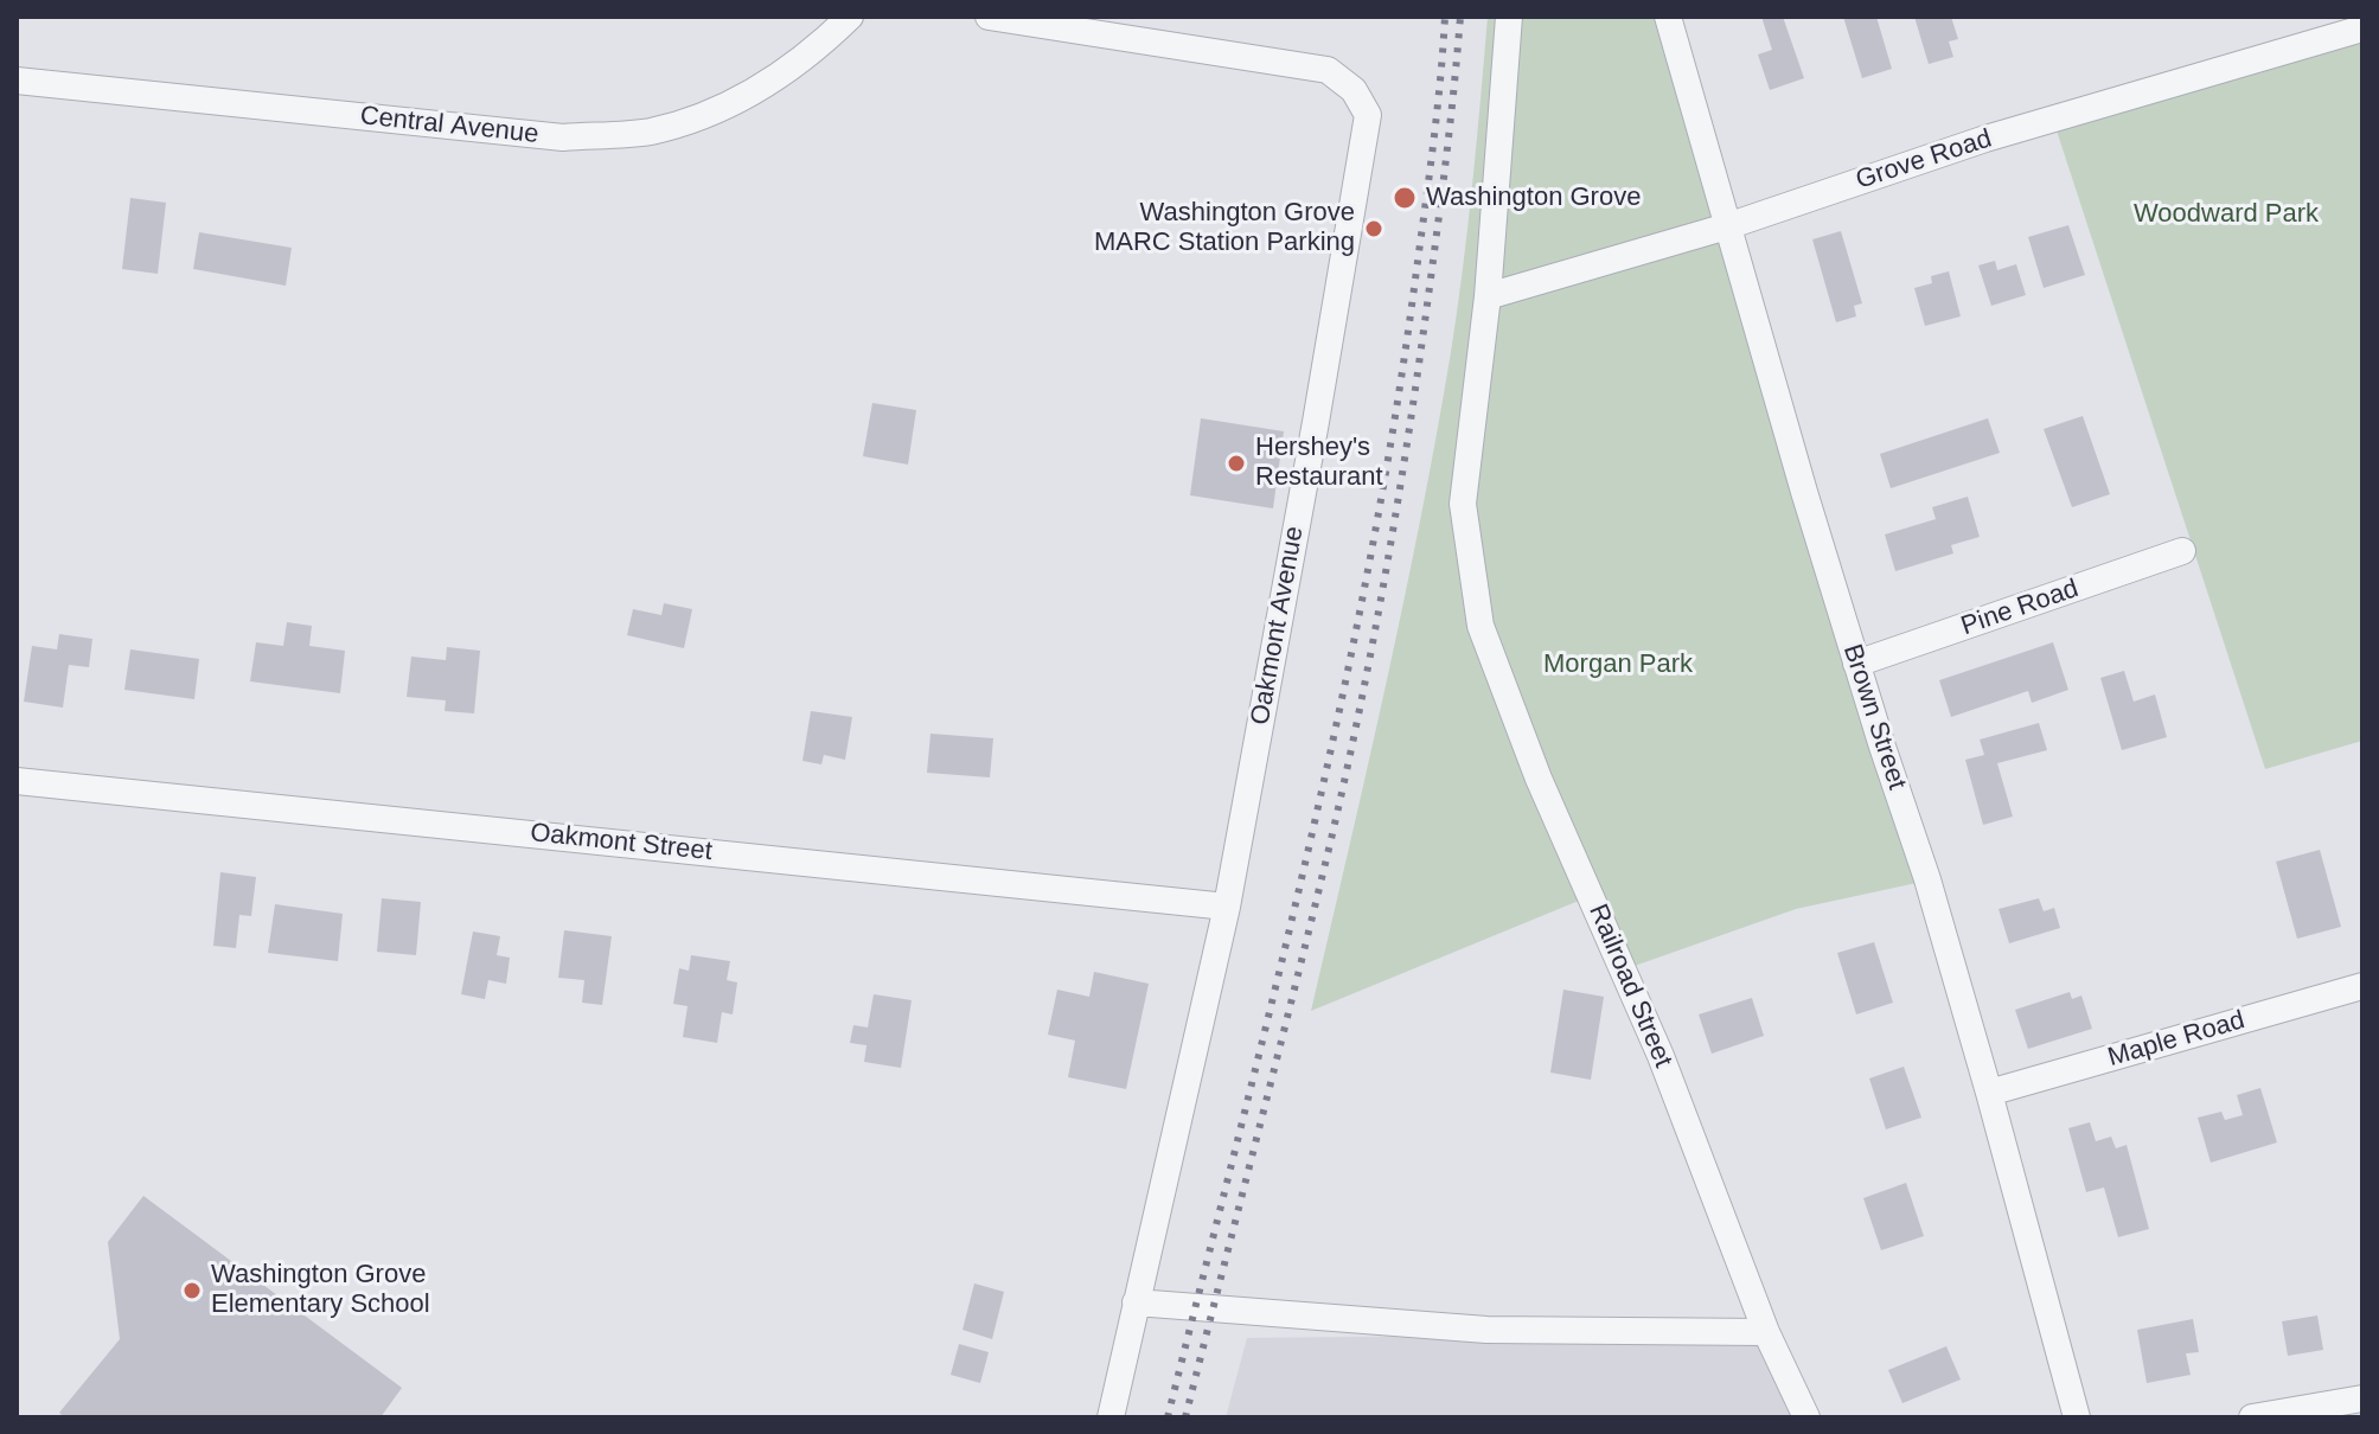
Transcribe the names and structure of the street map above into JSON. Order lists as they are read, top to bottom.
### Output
{
  "streets": {
    "street": [
      "Central Avenue",
      "Grove Road",
      "Pine Road",
      "Oakmont Avenue",
      "Brown Street",
      "Oakmont Street",
      "Railroad Street",
      "Maple Road"
    ]
  },
  "crossings": [
    ["Grove Road", "Brown Street"],
    ["Grove Road", "Railroad Street"],
    ["Pine Road", "Brown Street"],
    ["Oakmont Avenue", "Oakmont Street"],
    ["Brown Street", "Maple Road"]
  ],
  "parks": ["Woodward Park", "Morgan Park"],
  "places": [
    "Washington Grove",
    "Washington Grove MARC Station Parking",
    "Hershey's Restaurant",
    "Washington Grove Elementary School"
  ]
}
